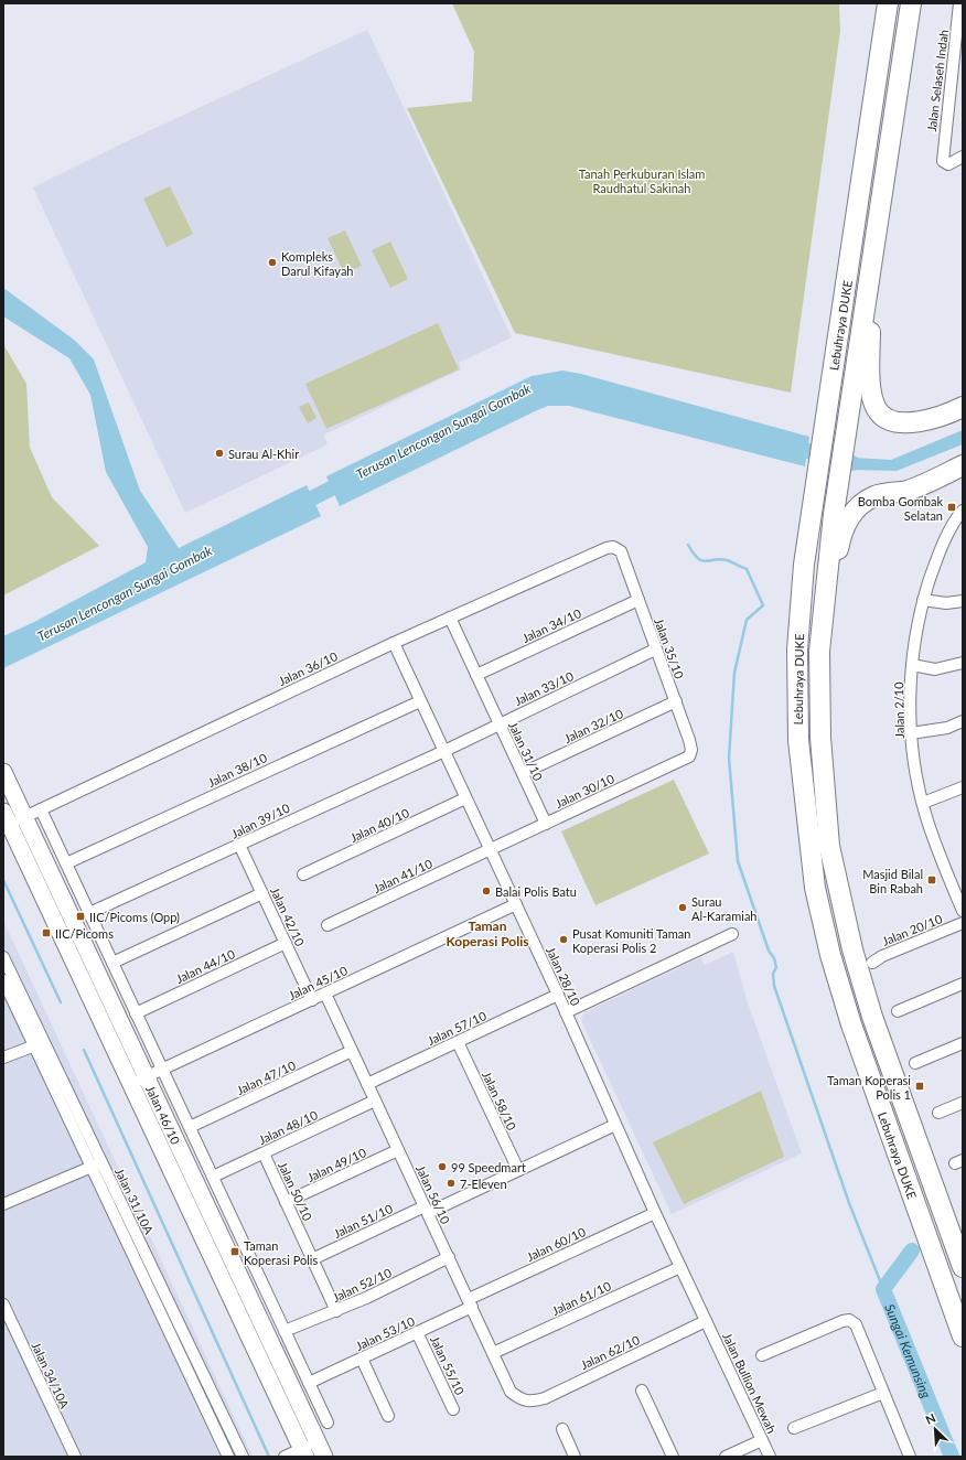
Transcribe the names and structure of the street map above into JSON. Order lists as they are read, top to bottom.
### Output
{
  "streets": {
    "highway": ["Lebuhraya DUKE"],
    "main road": ["Jalan 46/10"],
    "street": [
      "Jalan Selaseh Indah",
      "Jalan 34/10",
      "Jalan 35/10",
      "Jalan 36/10",
      "Jalan 33/10",
      "Jalan 2/10",
      "Jalan 32/10",
      "Jalan 31/10",
      "Jalan 38/10",
      "Jalan 30/10",
      "Jalan 39/10",
      "Jalan 40/10",
      "Jalan 41/10",
      "Jalan 42/10",
      "Jalan 20/10",
      "Jalan 44/10",
      "Jalan 28/10",
      "Jalan 45/10",
      "Jalan 57/10",
      "Jalan 47/10",
      "Jalan 58/10",
      "Jalan 48/10",
      "Jalan 49/10",
      "Jalan 50/10",
      "Jalan 56/10",
      "Jalan 31/10A",
      "Jalan 51/10",
      "Jalan 60/10",
      "Jalan 52/10",
      "Jalan 61/10",
      "Jalan 53/10",
      "Jalan 62/10",
      "Jalan 55/10",
      "Jalan 34/10A",
      "Jalan Bullion Mewah"
    ]
  },
  "crossings": [
    ["Jalan 34/10", "Jalan 35/10"],
    ["Jalan 34/10", "Jalan 31/10"],
    ["Jalan 35/10", "Jalan 36/10"],
    ["Jalan 35/10", "Jalan 33/10"],
    ["Jalan 35/10", "Jalan 32/10"],
    ["Jalan 35/10", "Jalan 30/10"],
    ["Jalan 36/10", "Jalan 31/10"],
    ["Jalan 36/10", "Jalan 28/10"],
    ["Jalan 36/10", "Jalan 46/10"],
    ["Jalan 33/10", "Jalan 31/10"],
    ["Jalan 33/10", "Jalan 39/10"],
    ["Jalan 33/10", "Jalan 28/10"],
    ["Jalan 32/10", "Jalan 31/10"],
    ["Jalan 31/10", "Jalan 30/10"],
    ["Jalan 38/10", "Jalan 28/10"],
    ["Jalan 38/10", "Jalan 46/10"],
    ["Jalan 30/10", "Jalan 41/10"],
    ["Jalan 30/10", "Jalan 28/10"],
    ["Jalan 39/10", "Jalan 42/10"],
    ["Jalan 39/10", "Jalan 28/10"],
    ["Jalan 39/10", "Jalan 46/10"],
    ["Jalan 40/10", "Jalan 28/10"],
    ["Jalan 41/10", "Jalan 28/10"],
    ["Jalan 42/10", "Jalan 44/10"],
    ["Jalan 42/10", "Jalan 45/10"],
    ["Jalan 44/10", "Jalan 46/10"],
    ["Jalan 28/10", "Jalan 45/10"],
    ["Jalan 28/10", "Jalan 57/10"],
    ["Jalan 28/10", "Jalan 60/10"],
    ["Jalan 28/10", "Jalan 61/10"],
    ["Jalan 28/10", "Jalan 62/10"],
    ["Jalan 28/10", "Jalan Bullion Mewah"],
    ["Jalan 45/10", "Jalan 46/10"],
    ["Jalan 45/10", "Jalan 56/10"],
    ["Jalan 57/10", "Jalan 58/10"],
    ["Jalan 57/10", "Jalan 56/10"],
    ["Jalan 47/10", "Jalan 46/10"],
    ["Jalan 47/10", "Jalan 56/10"],
    ["Jalan 46/10", "Jalan 48/10"],
    ["Jalan 46/10", "Jalan 52/10"],
    ["Jalan 46/10", "Jalan 53/10"],
    ["Jalan 48/10", "Jalan 50/10"],
    ["Jalan 48/10", "Jalan 56/10"],
    ["Jalan 49/10", "Jalan 50/10"],
    ["Jalan 49/10", "Jalan 56/10"],
    ["Jalan 50/10", "Jalan 51/10"],
    ["Jalan 50/10", "Jalan 52/10"],
    ["Jalan 56/10", "Jalan 51/10"],
    ["Jalan 56/10", "Jalan 60/10"],
    ["Jalan 56/10", "Jalan 52/10"],
    ["Jalan 56/10", "Jalan 61/10"],
    ["Jalan 56/10", "Jalan 53/10"],
    ["Jalan 56/10", "Jalan 62/10"],
    ["Jalan 60/10", "Jalan 53/10"],
    ["Jalan 53/10", "Jalan 55/10"],
    ["Jalan 62/10", "Jalan Bullion Mewah"]
  ],
  "districts": ["Taman Koperasi Polis"],
  "water": ["Terusan Lencongan Sungai Gombak", "Sungai Kemunsing"],
  "parks": ["Tanah Perkuburan Islam Raudhatul Sakinah"],
  "places": {
    "other": [
      "Kompleks Darul Kifayah",
      "Surau Al-Khir",
      "Balai Polis Batu",
      "Surau Al-Karamiah",
      "Pusat Komuniti Taman Koperasi Polis 2",
      "99 Speedmart",
      "7-Eleven"
    ],
    "transit": [
      "Bomba Gombak Selatan",
      "Masjid Bilal Bin Rabah",
      "IIC/Picoms (Opp)",
      "IIC/Picoms",
      "Taman Koperasi Polis 1",
      "Taman Koperasi Polis"
    ]
  },
  "north": "top left"
}
